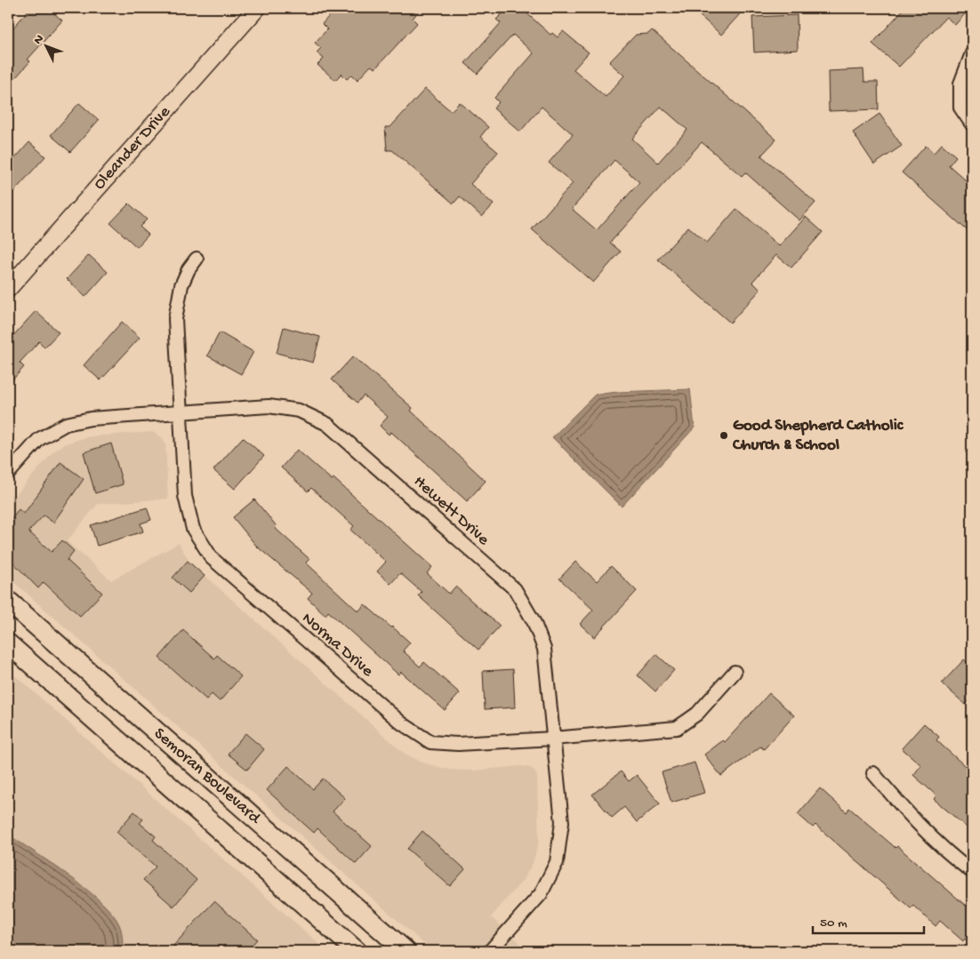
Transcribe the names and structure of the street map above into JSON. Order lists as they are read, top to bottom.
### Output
{
  "streets": {
    "main road": ["Semoran Boulevard"],
    "street": ["Oleander Drive", "Hewett Drive", "Norma Drive"]
  },
  "crossings": [
    ["Hewett Drive", "Norma Drive"]
  ],
  "places": ["Good Shepherd Catholic Church & School"],
  "scale_bar": "50 m",
  "north": "top left"
}
